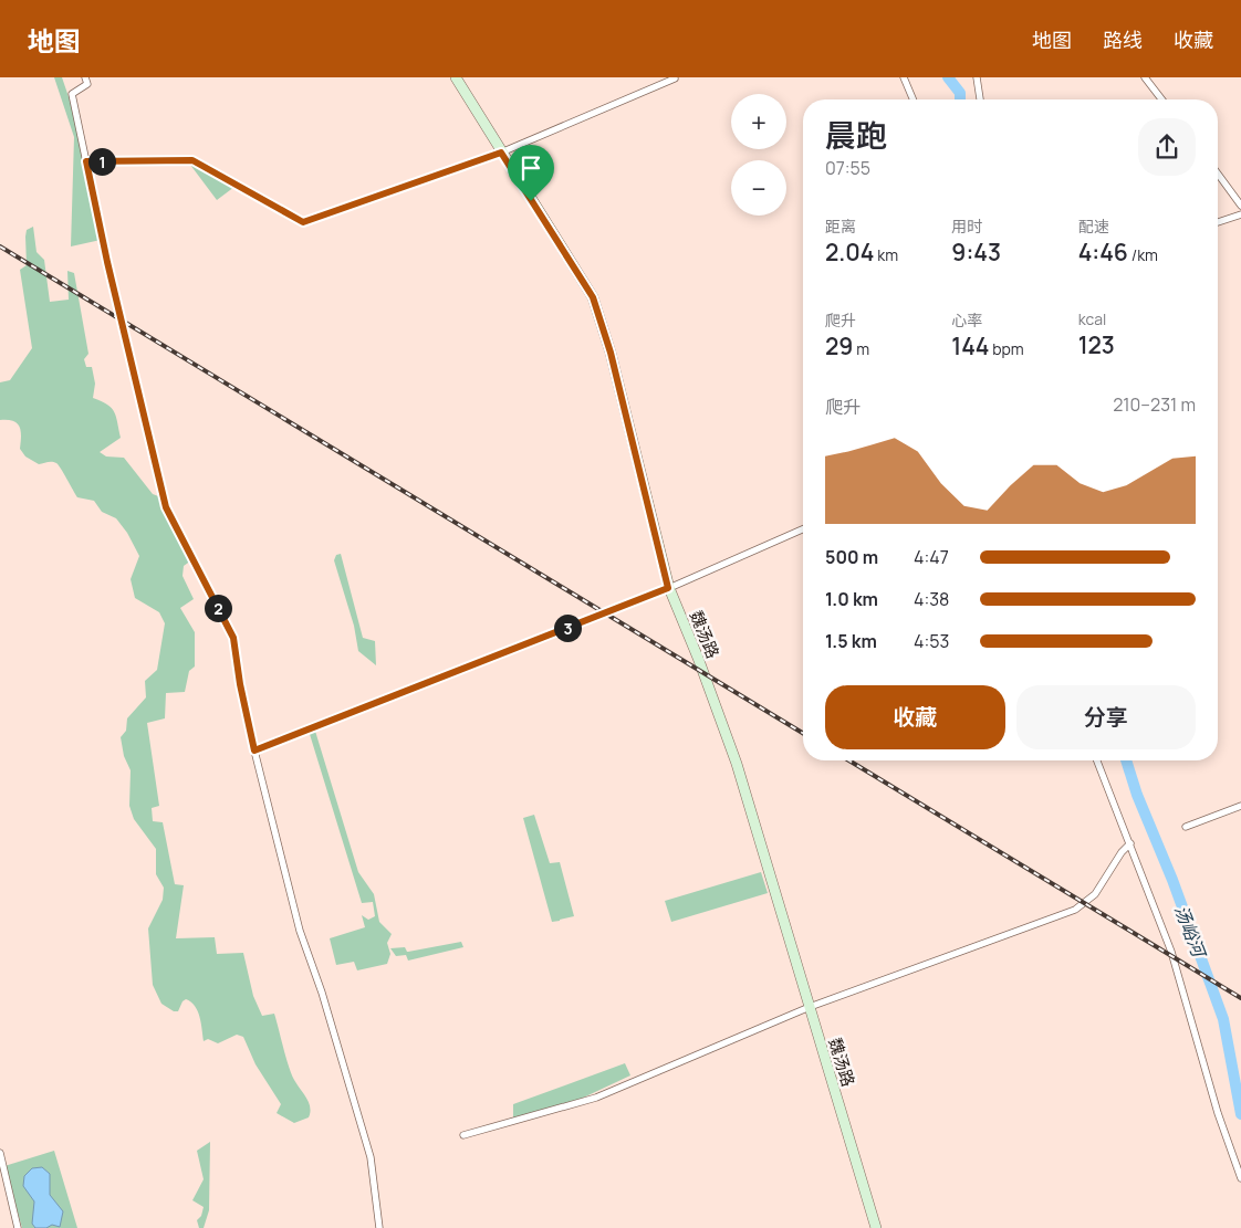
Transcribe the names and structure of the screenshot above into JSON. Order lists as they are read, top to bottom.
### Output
{
  "streets": {
    "street": ["魏汤路"]
  },
  "water": ["汤峪河"],
  "page": {
    "header": "地图",
    "nav": ["地图", "路线", "收藏"],
    "map_buttons": ["+", "−"],
    "heading": ["晨跑", "07:55"],
    "pins": ["1", "2", "3"],
    "stats": [
      ["距离", "2.04 km"],
      ["用时", "9:43"],
      ["配速", "4:46 /km"],
      ["爬升", "29 m"],
      ["心率", "144 bpm"],
      ["kcal", "123"]
    ],
    "chart": ["爬升", "210–231 m"],
    "list": [
      {
        "name": "500 m",
        "note": "4:47"
      },
      {
        "name": "1.0 km",
        "note": "4:38"
      },
      {
        "name": "1.5 km",
        "note": "4:53"
      }
    ],
    "buttons": ["收藏", "分享"]
  }
}
